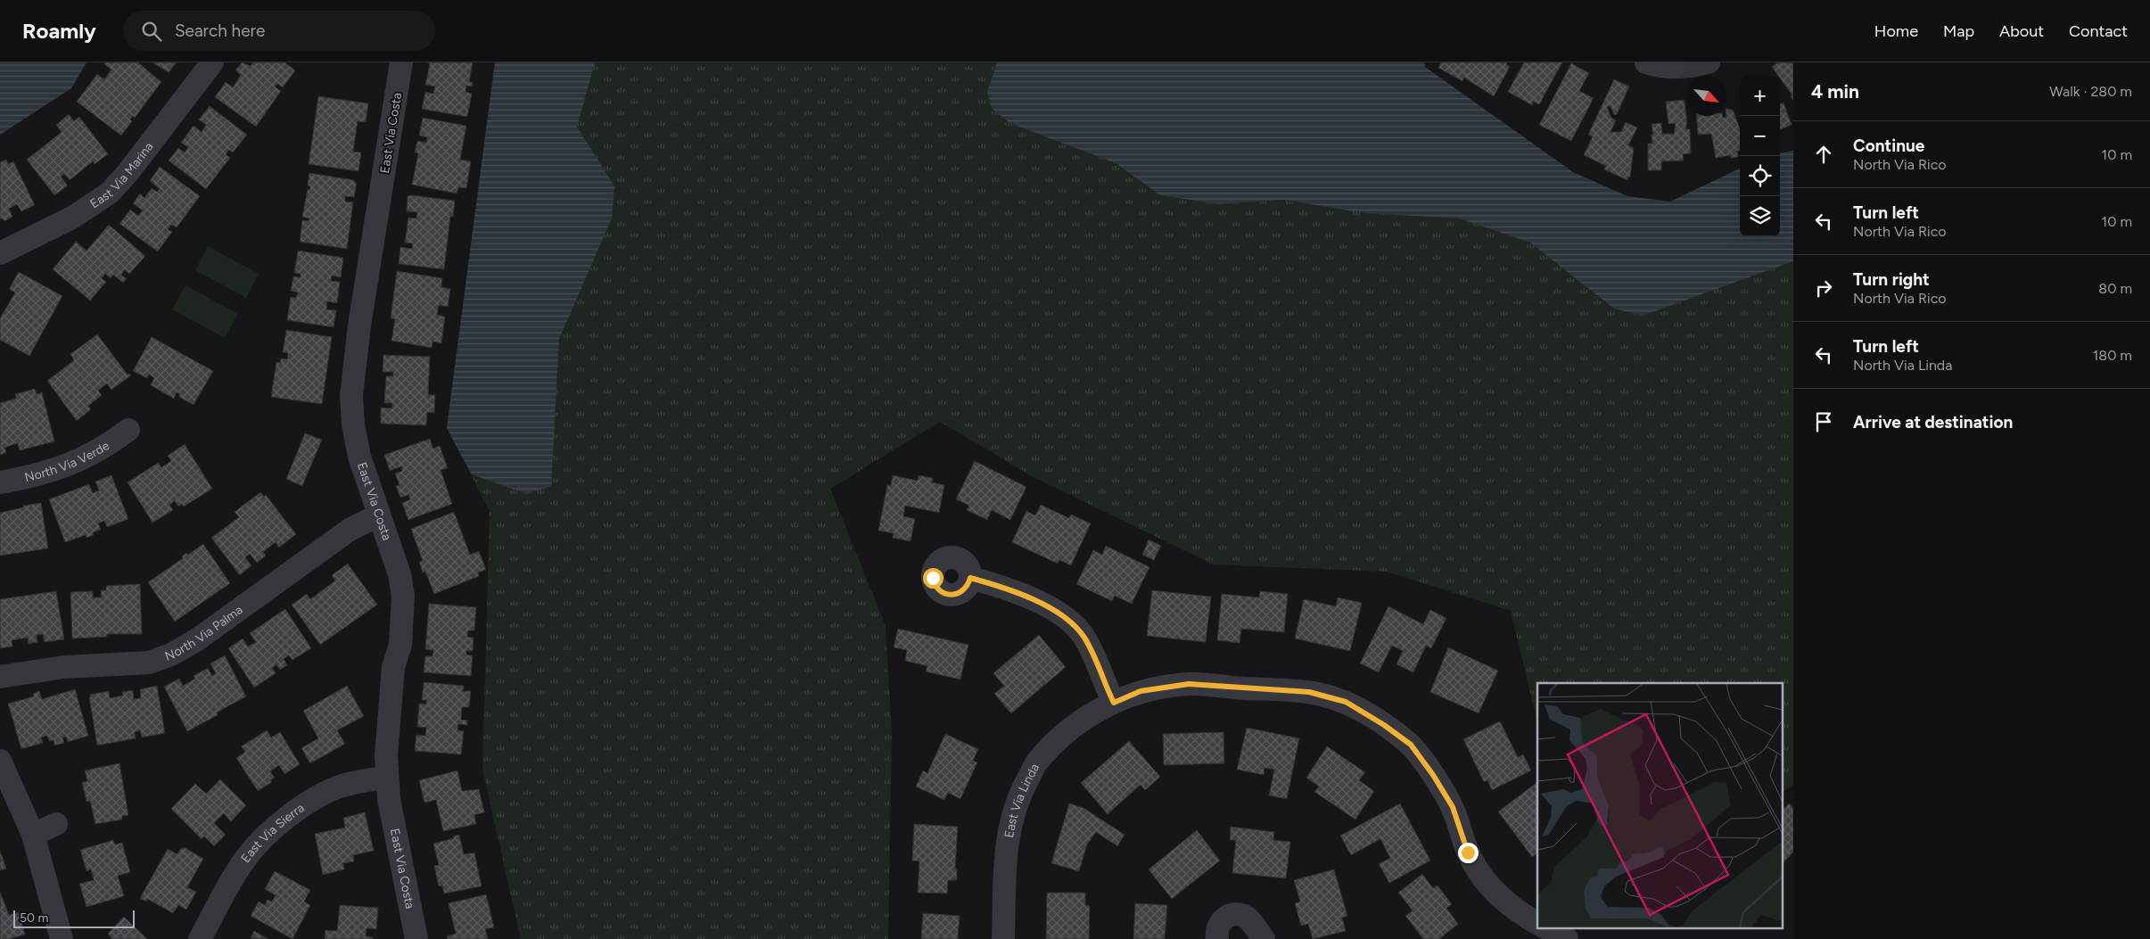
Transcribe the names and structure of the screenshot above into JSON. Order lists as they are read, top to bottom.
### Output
{
  "streets": {
    "street": [
      "East Via Costa",
      "East Via Marina",
      "North Via Verde",
      "North Via Palma",
      "East Via Linda",
      "East Via Sierra"
    ]
  },
  "crossings": [
    ["East Via Costa", "North Via Palma"],
    ["East Via Costa", "East Via Sierra"]
  ],
  "scale_bar": "50 m",
  "north": "bottom right",
  "page": {
    "header": "Roamly",
    "search": "Search here",
    "nav": [
      "Home",
      "Map",
      "About",
      "Contact"
    ],
    "heading": ["4 min", "Walk · 280 m"],
    "map_buttons": ["+", "−"],
    "list": [
      ["Continue", "North Via Rico", "10 m"],
      ["Turn left", "North Via Rico", "10 m"],
      ["Turn right", "North Via Rico", "80 m"],
      ["Turn left", "North Via Linda", "180 m"],
      "Arrive at destination"
    ],
    "scale": "50 m"
  }
}
